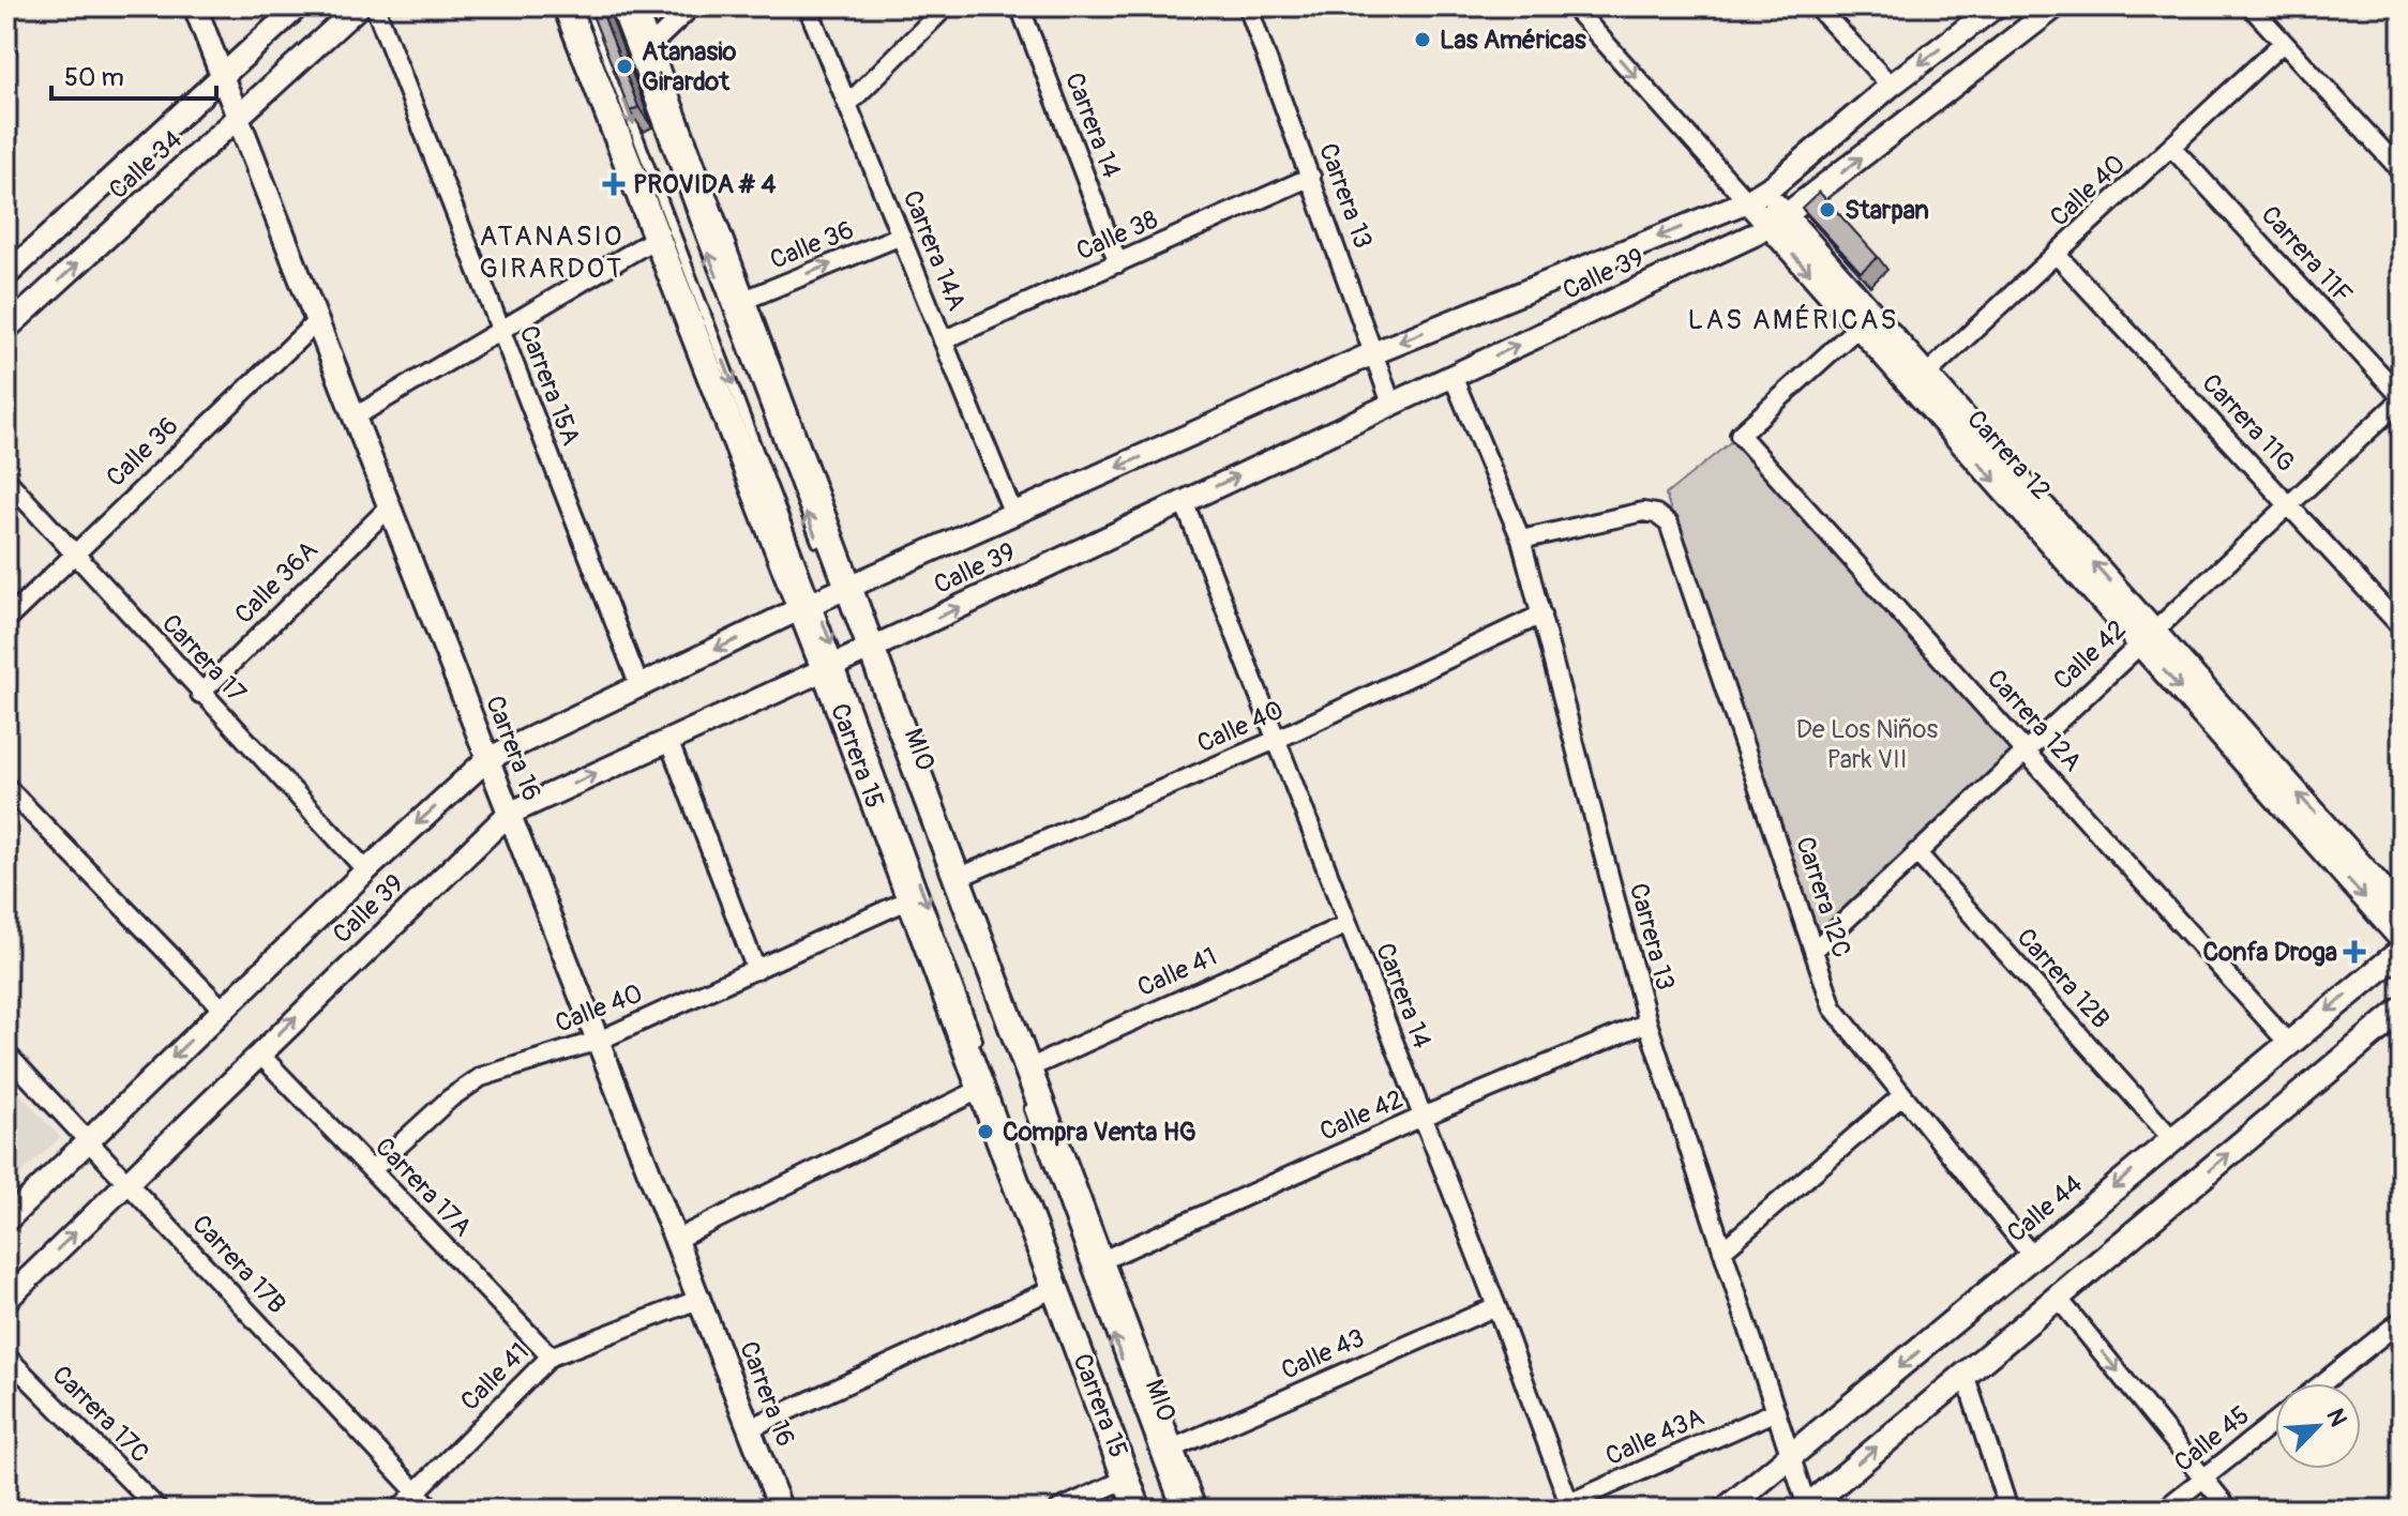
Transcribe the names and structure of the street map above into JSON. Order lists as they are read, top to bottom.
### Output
{
  "streets": {
    "main road": ["Carrera 15", "Calle 44"],
    "street": [
      "Carrera 14",
      "Calle 34",
      "Calle 40",
      "Carrera 13",
      "Calle 38",
      "Calle 36",
      "Carrera 14A",
      "Carrera 11F",
      "Calle 39",
      "Carrera 15A",
      "Carrera 11G",
      "Carrera 12",
      "Calle 36A",
      "Calle 42",
      "Carrera 17",
      "Carrera 12A",
      "Carrera 16",
      "Carrera 12C",
      "Calle 41",
      "Carrera 12B",
      "Carrera 17A",
      "Carrera 17B",
      "Calle 43",
      "Carrera 17C",
      "Calle 43A",
      "Calle 45"
    ],
    "lane": ["MIO"]
  },
  "crossings": [
    ["Carrera 14", "Calle 40"],
    ["Carrera 14", "Calle 38"],
    ["Carrera 14", "Calle 39"],
    ["Carrera 14", "Calle 42"],
    ["Carrera 14", "Calle 41"],
    ["Carrera 14", "Calle 43"],
    ["Carrera 14", "Calle 43A"],
    ["Calle 34", "Carrera 16"],
    ["Calle 40", "Carrera 13"],
    ["Calle 40", "Carrera 11F"],
    ["Calle 40", "Carrera 11G"],
    ["Calle 40", "Carrera 12"],
    ["Calle 40", "Carrera 16"],
    ["Calle 40", "Carrera 15"],
    ["Calle 40", "Carrera 17A"],
    ["Carrera 13", "Calle 38"],
    ["Carrera 13", "Calle 39"],
    ["Carrera 13", "Calle 42"],
    ["Carrera 13", "Carrera 12C"],
    ["Carrera 13", "Calle 44"],
    ["Carrera 13", "Calle 43A"],
    ["Calle 38", "Carrera 14A"],
    ["Calle 36", "Carrera 14A"],
    ["Calle 36", "Carrera 17"],
    ["Calle 36", "Carrera 16"],
    ["Calle 36", "Carrera 15"],
    ["Carrera 14A", "Calle 39"],
    ["Carrera 11F", "Calle 42"],
    ["Calle 39", "Carrera 15A"],
    ["Calle 39", "Carrera 12"],
    ["Calle 39", "Carrera 17"],
    ["Calle 39", "Carrera 16"],
    ["Calle 39", "MIO"],
    ["Calle 39", "Carrera 15"],
    ["Calle 39", "Carrera 17A"],
    ["Calle 39", "Carrera 17B"],
    ["Carrera 11G", "Calle 42"],
    ["Carrera 12", "Calle 42"],
    ["Carrera 12", "Carrera 12A"],
    ["Calle 36A", "Carrera 17"],
    ["Calle 36A", "Carrera 16"],
    ["Calle 42", "Carrera 12A"],
    ["Calle 42", "Carrera 15"],
    ["Calle 42", "Carrera 12C"],
    ["Calle 42", "Carrera 12B"],
    ["Carrera 12A", "Calle 44"],
    ["Carrera 16", "Calle 41"],
    ["MIO", "Carrera 15"],
    ["Carrera 15", "Calle 41"],
    ["Carrera 15", "Calle 43"],
    ["Carrera 12C", "Calle 44"],
    ["Calle 41", "Carrera 17A"],
    ["Calle 41", "Carrera 17B"],
    ["Carrera 12B", "Calle 44"]
  ],
  "districts": ["ATANASIO GIRARDOT", "LAS AMÉRICAS"],
  "parks": ["De Los Niños Park VII"],
  "places": {
    "other": [
      "Las Américas",
      "Atanasio Girardot",
      "Starpan",
      "Compra Venta HG"
    ],
    "health": ["PROVIDA # 4", "Confa Droga"]
  },
  "scale_bar": "50 m",
  "north": "top right"
}
